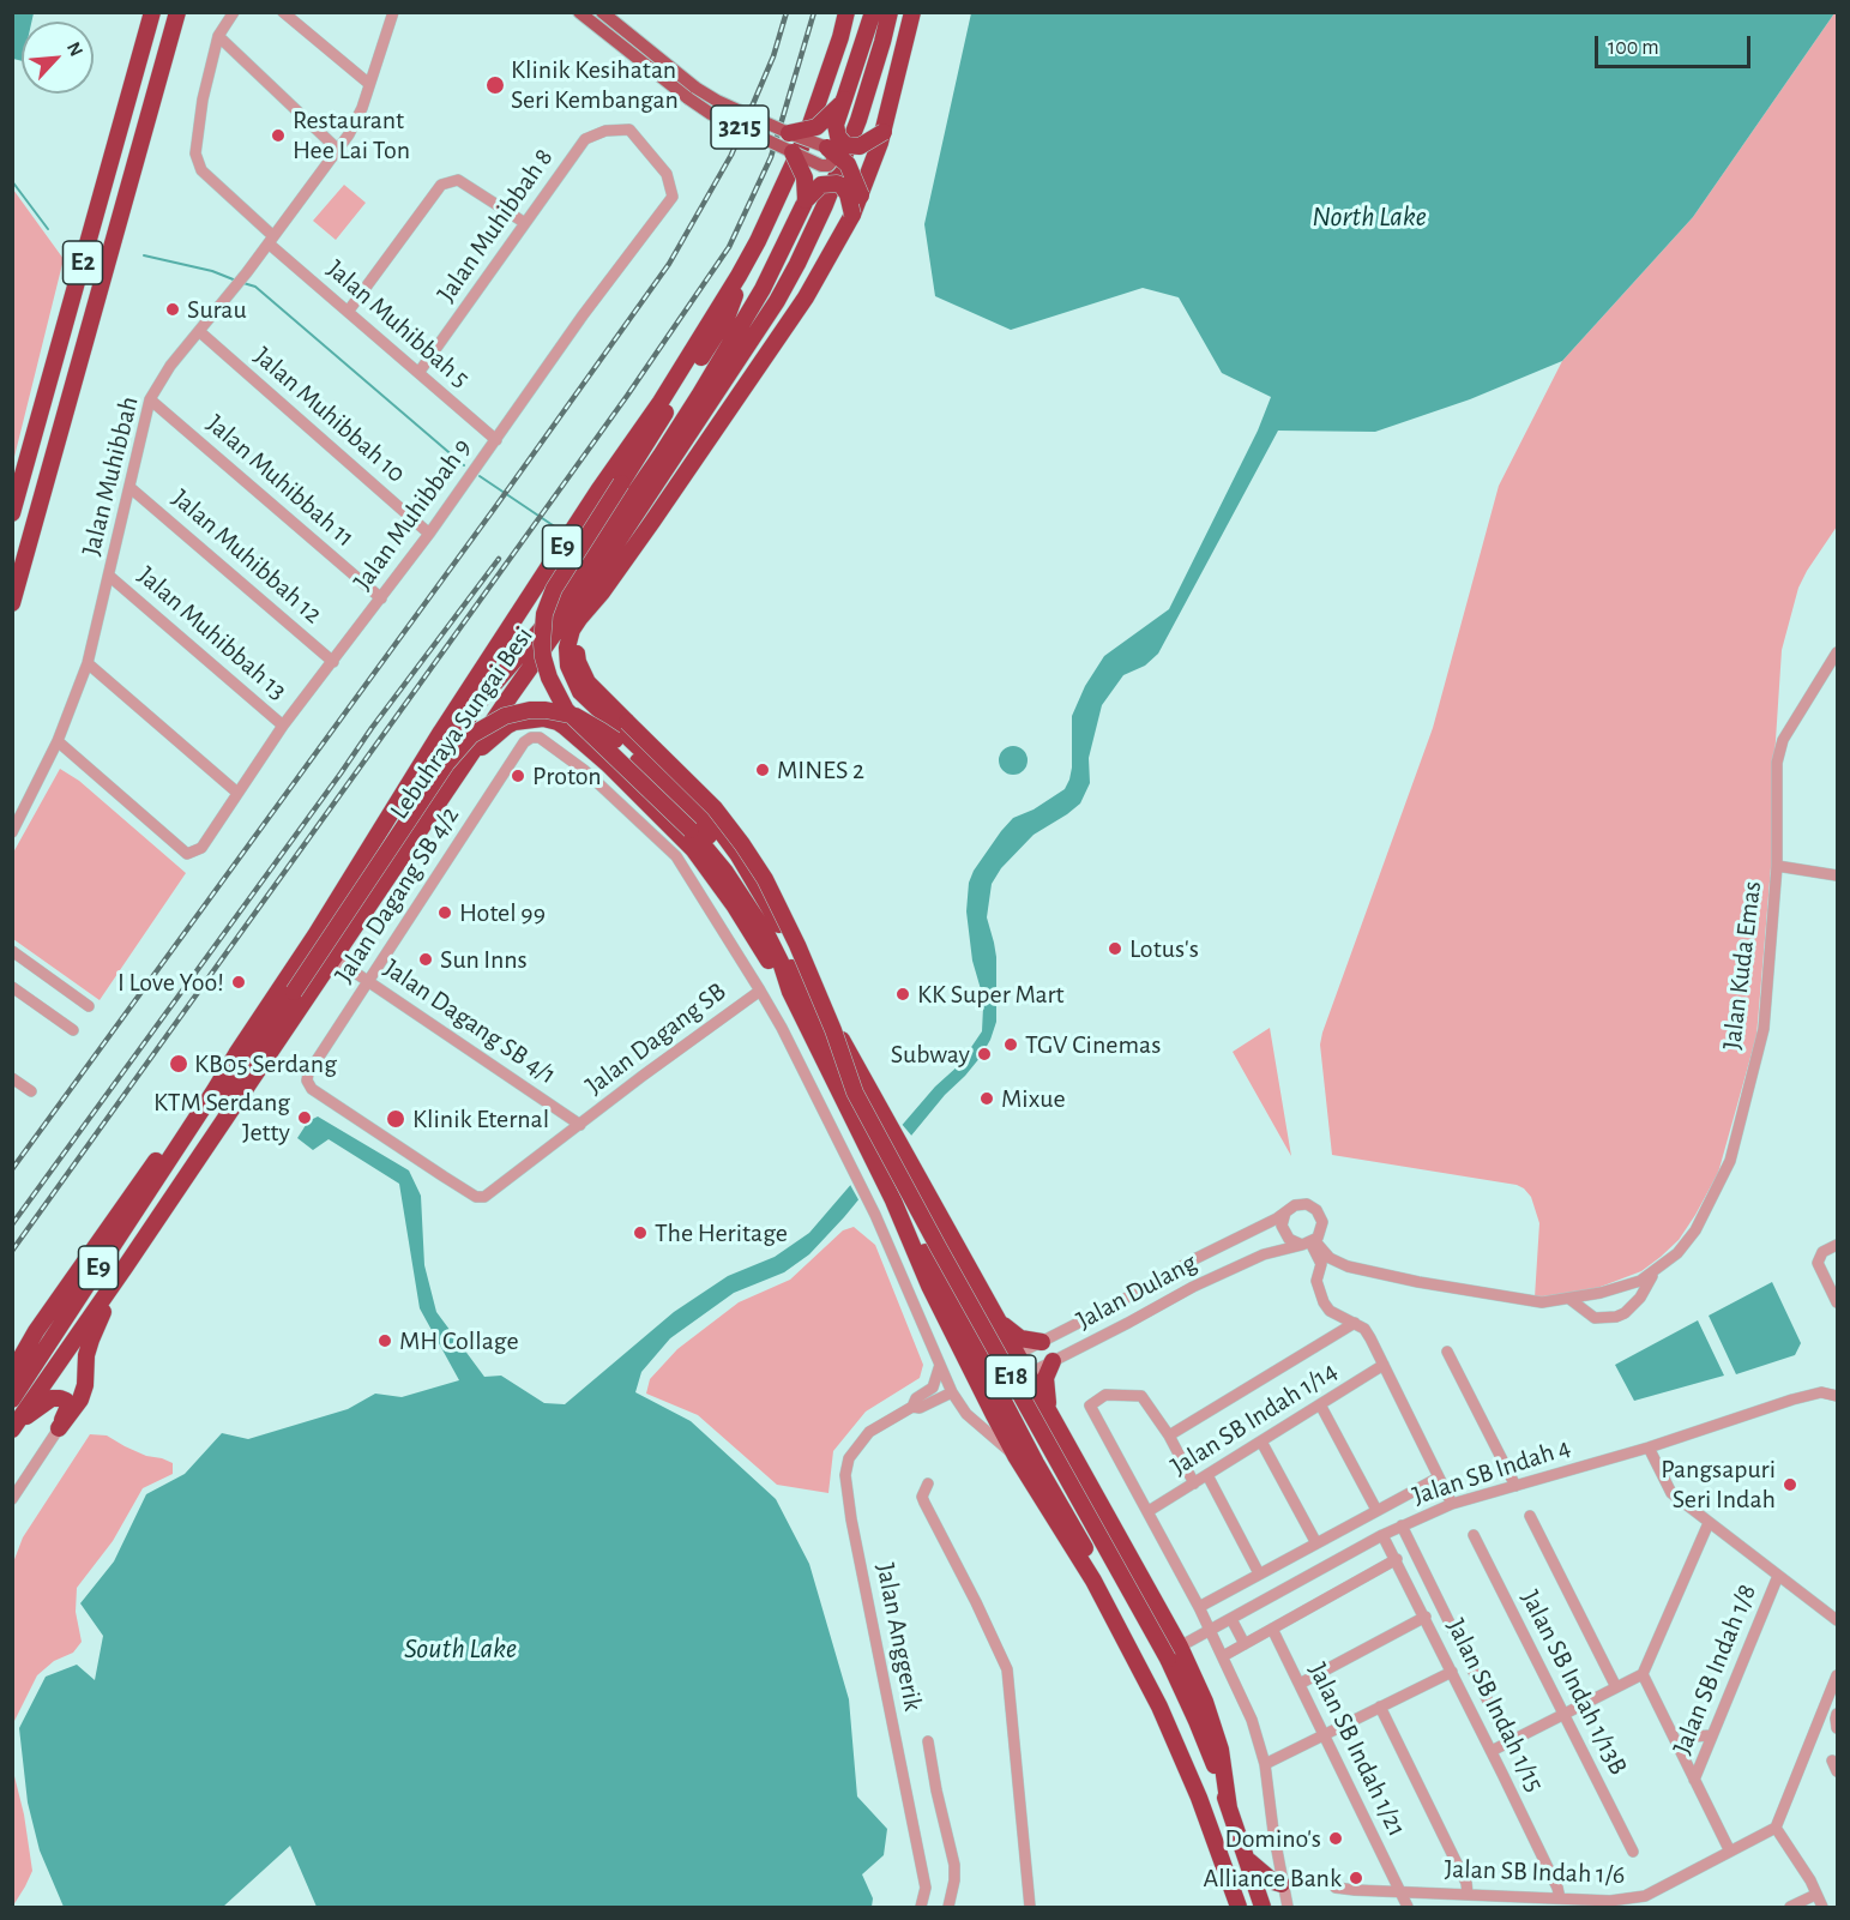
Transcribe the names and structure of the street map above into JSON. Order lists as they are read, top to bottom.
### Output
{
  "streets": {
    "highway": [
      "E2",
      "E9",
      "Lebuhraya Sungai Besi",
      "E18"
    ],
    "main road": ["3215"],
    "street": [
      "Jalan Muhibbah 8",
      "Jalan Muhibbah 5",
      "Jalan Muhibbah 10",
      "Jalan Muhibbah",
      "Jalan Muhibbah 11",
      "Jalan Muhibbah 9",
      "Jalan Muhibbah 12",
      "Jalan Muhibbah 13",
      "Jalan Dagang SB 4/2",
      "Jalan Kuda Emas",
      "Jalan Dagang SB 4/1",
      "Jalan Dagang SB",
      "Jalan Dulang",
      "Jalan SB Indah 1/14",
      "Jalan SB Indah 4",
      "Jalan Anggerik",
      "Jalan SB Indah 1/8",
      "Jalan SB Indah 1/13B",
      "Jalan SB Indah 1/15",
      "Jalan SB Indah 1/21",
      "Jalan SB Indah 1/6"
    ]
  },
  "crossings": [
    ["Jalan Muhibbah 8", "Jalan Muhibbah 5"],
    ["Jalan Muhibbah 8", "Jalan Muhibbah 9"],
    ["Jalan Muhibbah 5", "Jalan Muhibbah"],
    ["Jalan Muhibbah 5", "Jalan Muhibbah 9"],
    ["Jalan Muhibbah 10", "Jalan Muhibbah"],
    ["Jalan Muhibbah 10", "Jalan Muhibbah 9"],
    ["Jalan Muhibbah", "Jalan Muhibbah 11"],
    ["Jalan Muhibbah", "Jalan Muhibbah 9"],
    ["Jalan Muhibbah", "Jalan Muhibbah 12"],
    ["Jalan Muhibbah", "Jalan Muhibbah 13"],
    ["Jalan Muhibbah 11", "Jalan Muhibbah 9"],
    ["Jalan Muhibbah 9", "Jalan Muhibbah 12"],
    ["Jalan Muhibbah 9", "Jalan Muhibbah 13"],
    ["Lebuhraya Sungai Besi", "Jalan Dagang SB 4/1"],
    ["Jalan Dagang SB 4/2", "Jalan Dagang SB 4/1"],
    ["Jalan Dagang SB 4/2", "Jalan Dagang SB"],
    ["Jalan Kuda Emas", "Jalan Dulang"],
    ["Jalan Dagang SB 4/1", "Jalan Dagang SB"],
    ["Jalan SB Indah 4", "Jalan SB Indah 1/15"],
    ["Jalan SB Indah 1/15", "Jalan SB Indah 1/6"],
    ["Jalan SB Indah 1/21", "Jalan SB Indah 1/6"]
  ],
  "water": ["North Lake", "South Lake"],
  "places": [
    "Klinik Kesihatan Seri Kembangan",
    "Restaurant Hee Lai Ton",
    "Surau",
    "MINES 2",
    "Proton",
    "Hotel 99",
    "Lotus's",
    "Sun Inns",
    "I Love Yoo!",
    "KK Super Mart",
    "TGV Cinemas",
    "Subway",
    "KB05 Serdang",
    "Mixue",
    "KTM Serdang Jetty",
    "Klinik Eternal",
    "The Heritage",
    "MH Collage",
    "Pangsapuri Seri Indah",
    "Domino's",
    "Alliance Bank"
  ],
  "scale_bar": "100 m",
  "north": "top right"
}
